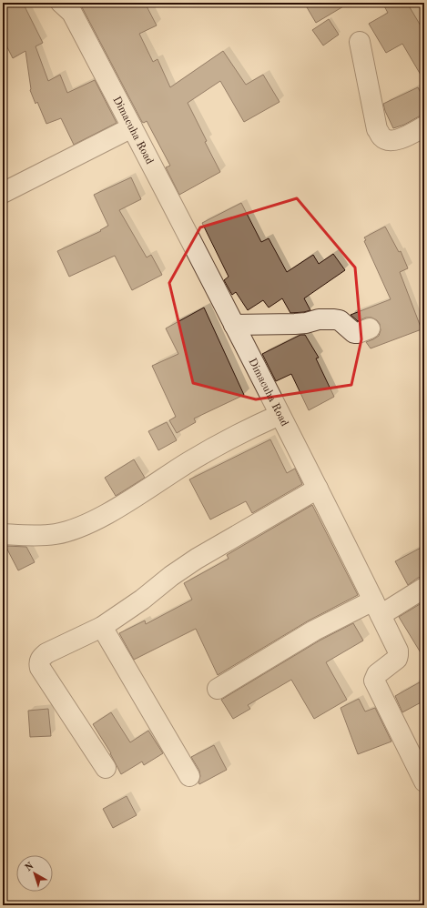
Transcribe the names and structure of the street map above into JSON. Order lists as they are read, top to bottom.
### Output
{
  "streets": {
    "street": ["Dimacuha Road"]
  },
  "north": "top left"
}
